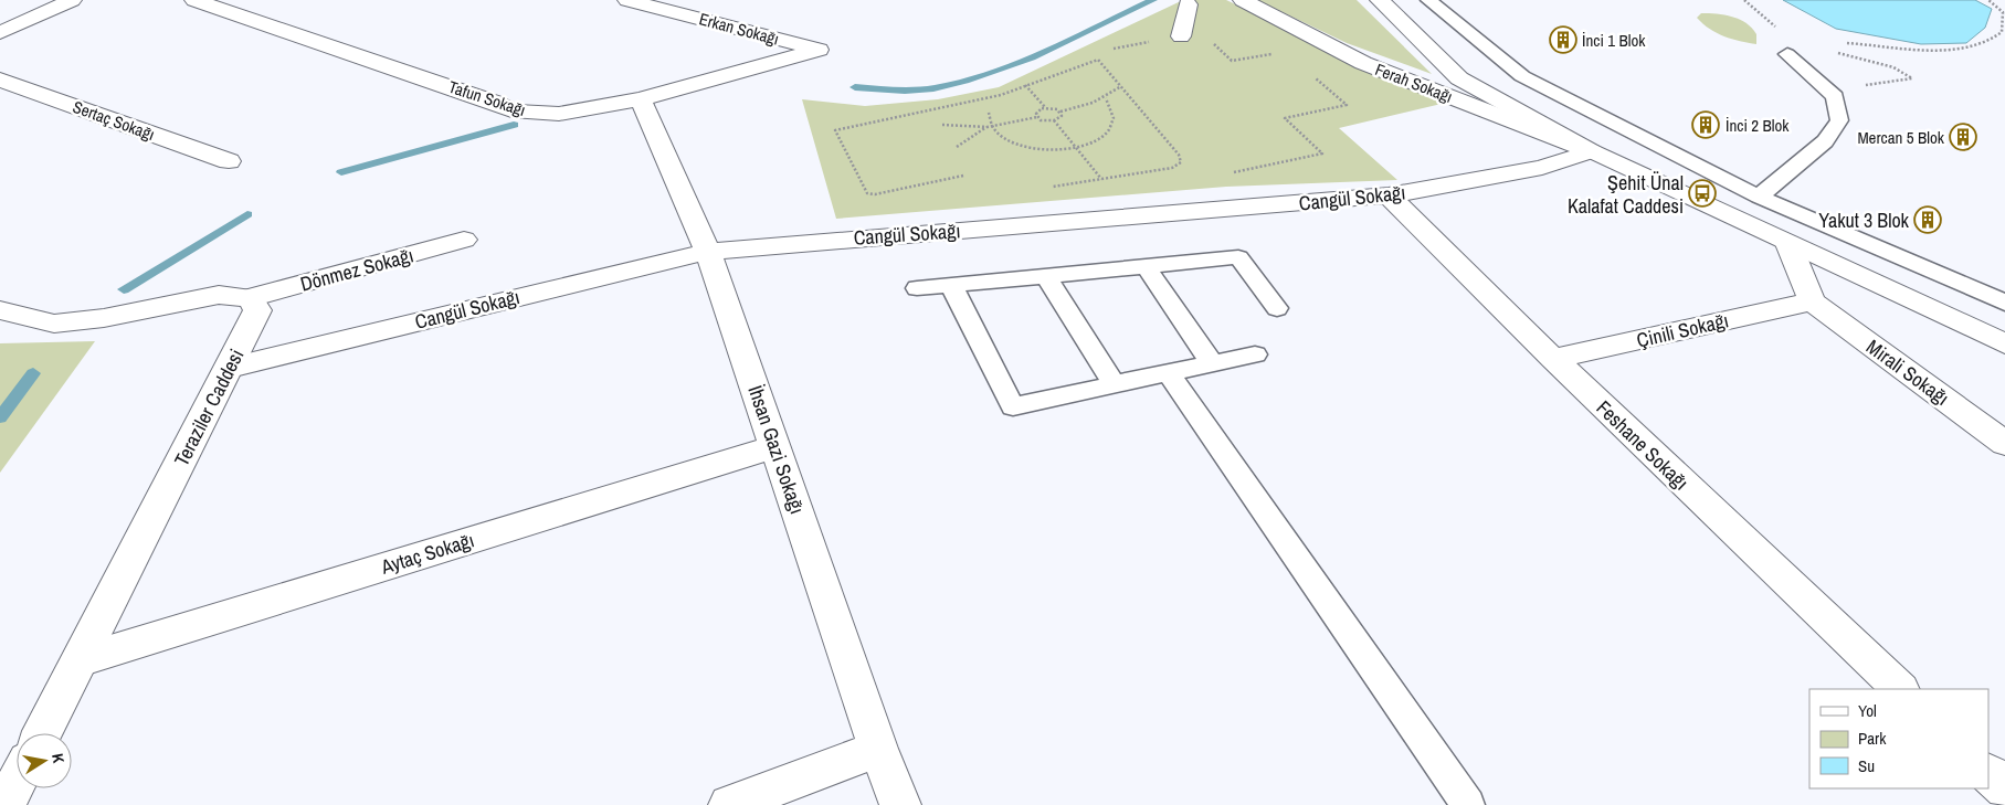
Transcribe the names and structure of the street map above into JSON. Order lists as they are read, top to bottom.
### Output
{
  "streets": {
    "street": [
      "Erkan Sokağı",
      "Ferah Sokağı",
      "Tafun Sokağı",
      "Sertaç Sokağı",
      "Cangül Sokağı",
      "Dönmez Sokağı",
      "Çinili Sokağı",
      "Mirali Sokağı",
      "Teraziler Caddesi",
      "Feshane Sokağı",
      "İhsan Gazi Sokağı",
      "Aytaç Sokağı"
    ]
  },
  "crossings": [
    ["Erkan Sokağı", "Tafun Sokağı"],
    ["Ferah Sokağı", "Cangül Sokağı"],
    ["Tafun Sokağı", "İhsan Gazi Sokağı"],
    ["Cangül Sokağı", "Teraziler Caddesi"],
    ["Cangül Sokağı", "Feshane Sokağı"],
    ["Cangül Sokağı", "İhsan Gazi Sokağı"],
    ["Dönmez Sokağı", "Teraziler Caddesi"],
    ["Çinili Sokağı", "Mirali Sokağı"],
    ["Çinili Sokağı", "Feshane Sokağı"],
    ["Teraziler Caddesi", "Aytaç Sokağı"],
    ["İhsan Gazi Sokağı", "Aytaç Sokağı"]
  ],
  "places": {
    "building": [
      "İnci 1 Blok",
      "İnci 2 Blok",
      "Mercan 5 Blok",
      "Yakut 3 Blok"
    ],
    "bus stop": ["Şehit Ünal Kalafat Caddesi"]
  },
  "legend": ["Yol", "Park", "Su"],
  "north": "right"
}
